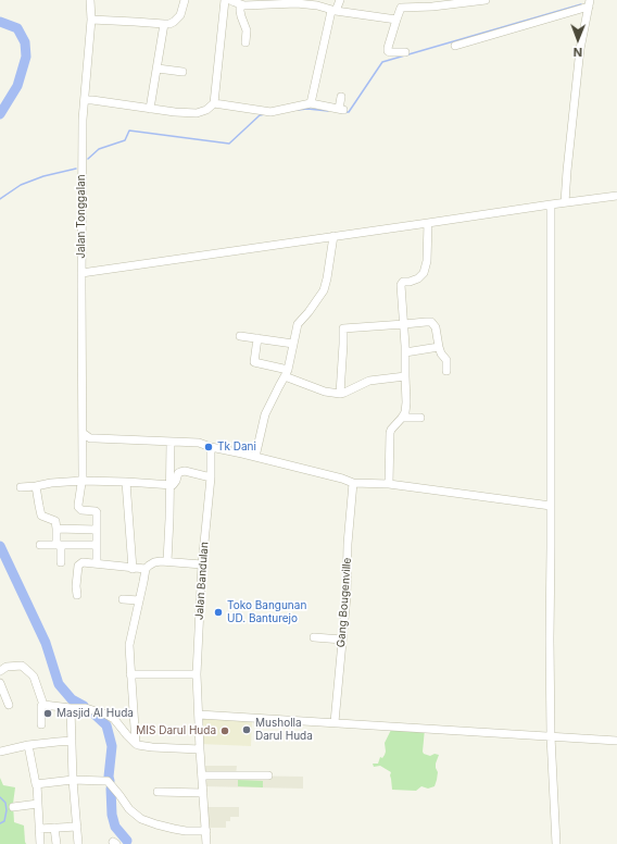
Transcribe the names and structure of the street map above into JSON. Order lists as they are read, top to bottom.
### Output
{
  "streets": {
    "street": ["Jalan Tonggalan", "Jalan Bandulan", "Gang Bougenville"]
  },
  "places": [
    "Tk Dani",
    "Toko Bangunan UD. Banturejo",
    "Masjid Al Huda",
    "Musholla Darul Huda",
    "MIS Darul Huda"
  ],
  "north": "bottom"
}
